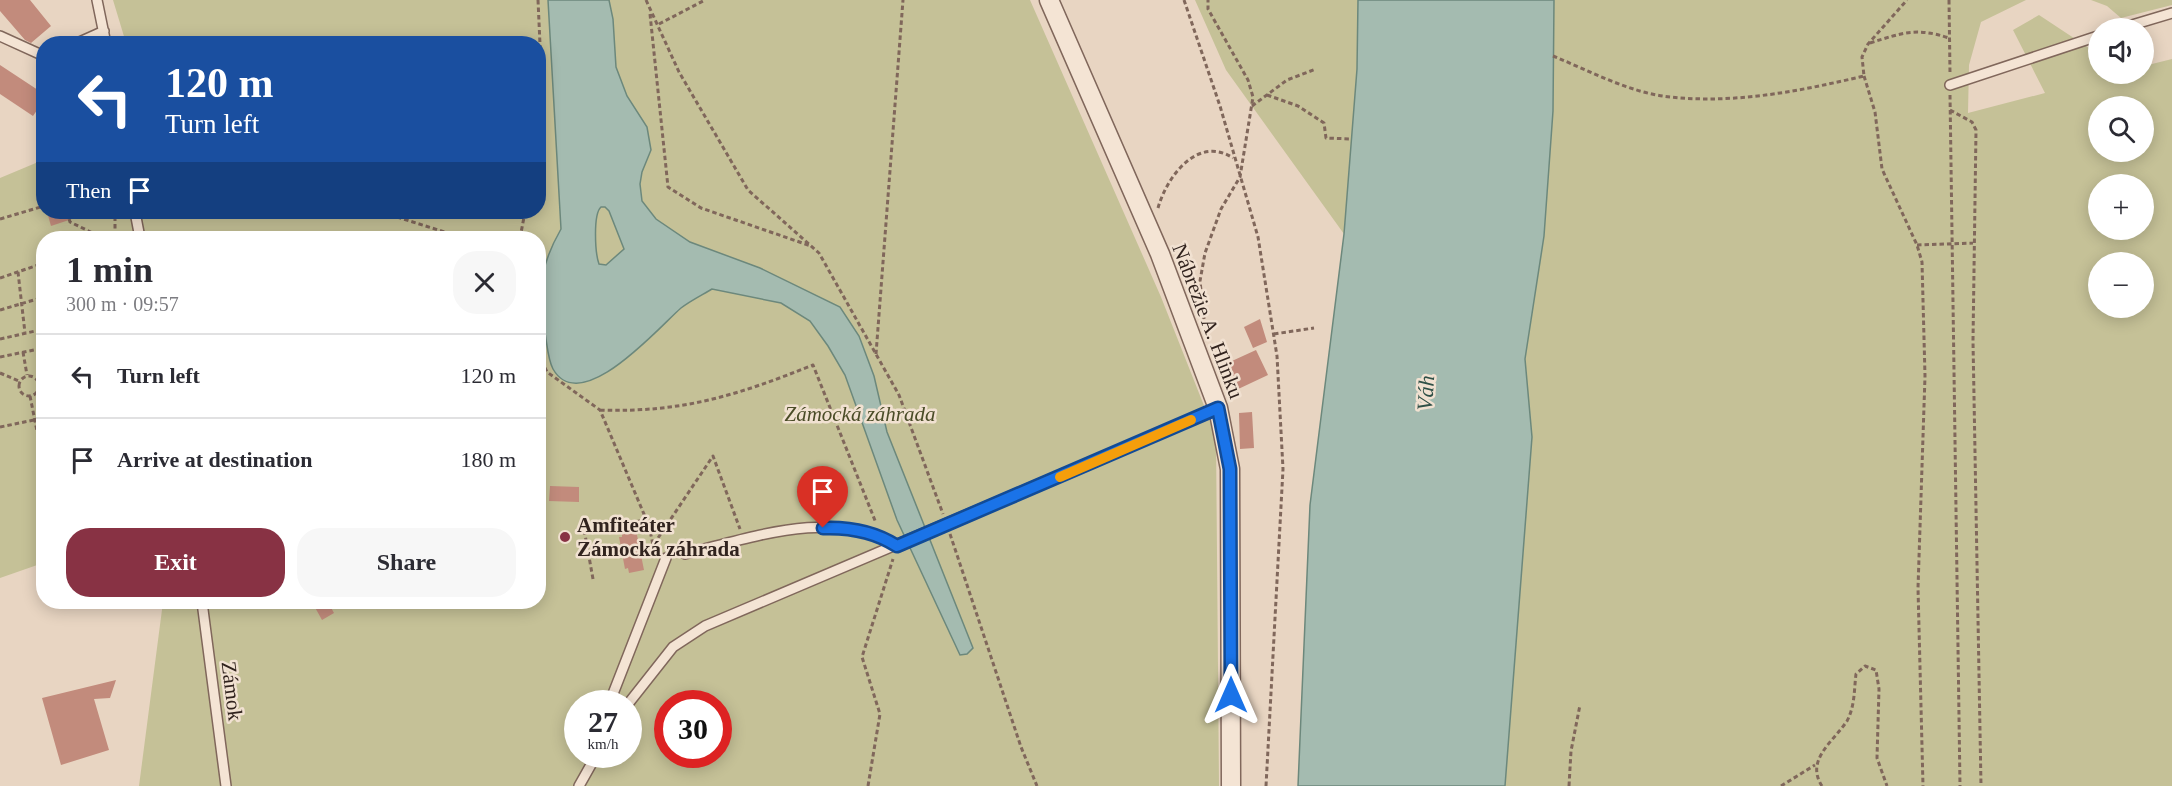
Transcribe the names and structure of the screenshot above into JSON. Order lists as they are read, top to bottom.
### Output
{
  "streets": {
    "street": ["Nábrežie A. Hlinku"],
    "lane": ["Zámok"]
  },
  "water": ["Váh"],
  "parks": ["Zámocká záhrada"],
  "places": ["Amfiteáter Zámocká záhrada"],
  "page": {
    "map_buttons": ["+", "−"],
    "turn": ["120 m", "Turn left"],
    "then": "Then",
    "heading": ["1 min", "300 m · 09:57"],
    "list": [
      {
        "name": "Turn left",
        "value": "120 m"
      },
      {
        "name": "Arrive at destination",
        "value": "180 m"
      }
    ],
    "buttons": ["Exit", "Share"],
    "speed": "27 km/h",
    "limit": "30"
  }
}
